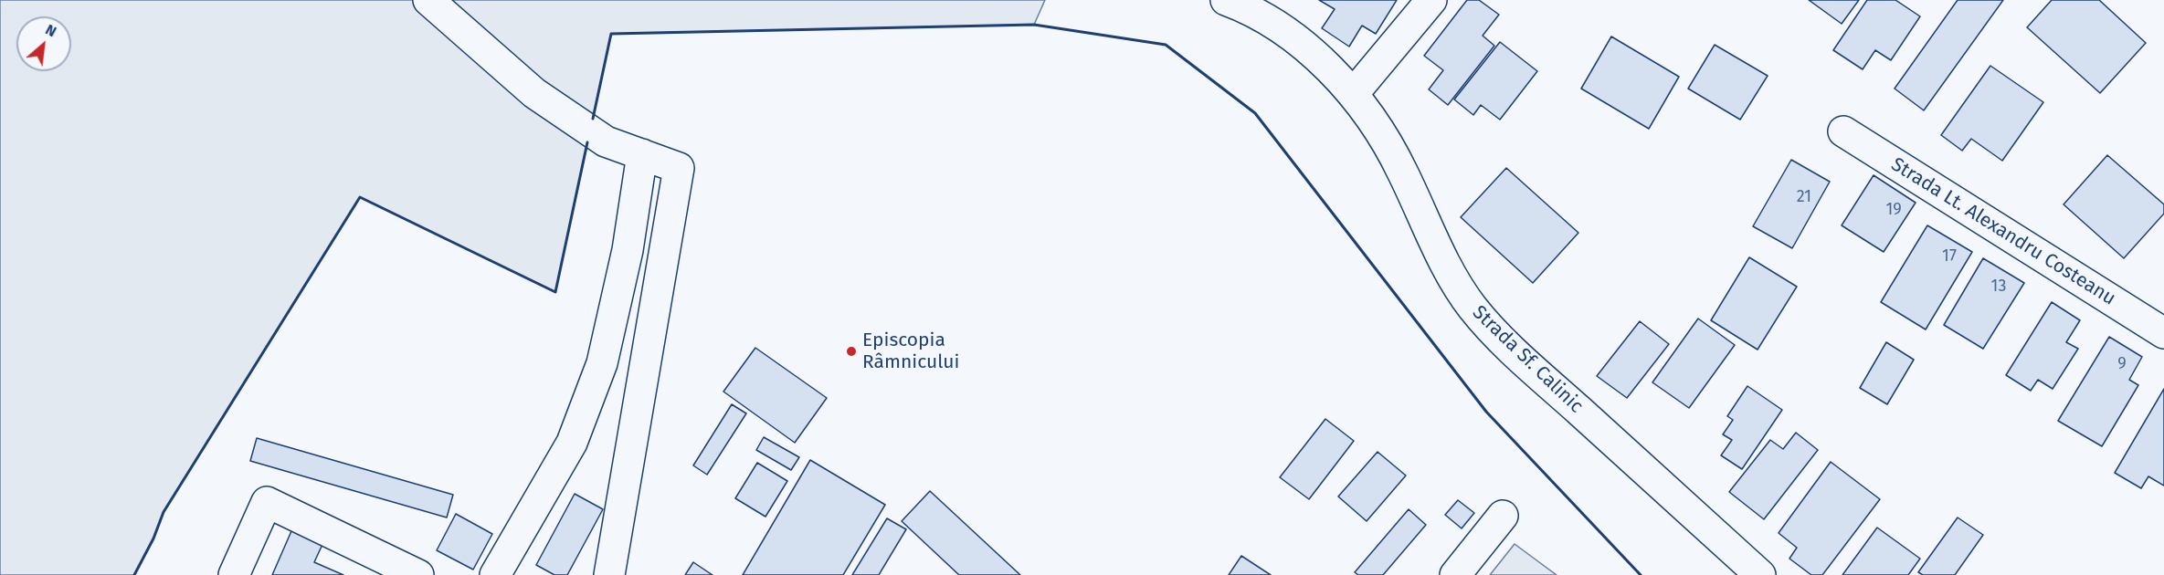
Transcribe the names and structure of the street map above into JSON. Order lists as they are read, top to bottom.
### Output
{
  "streets": {
    "street": ["Strada Lt. Alexandru Costeanu", "Strada Sf. Calinic"]
  },
  "places": ["Episcopia Râmnicului"],
  "house_numbers": [
    "21",
    "19",
    "17",
    "13",
    "9"
  ],
  "north": "top right"
}
